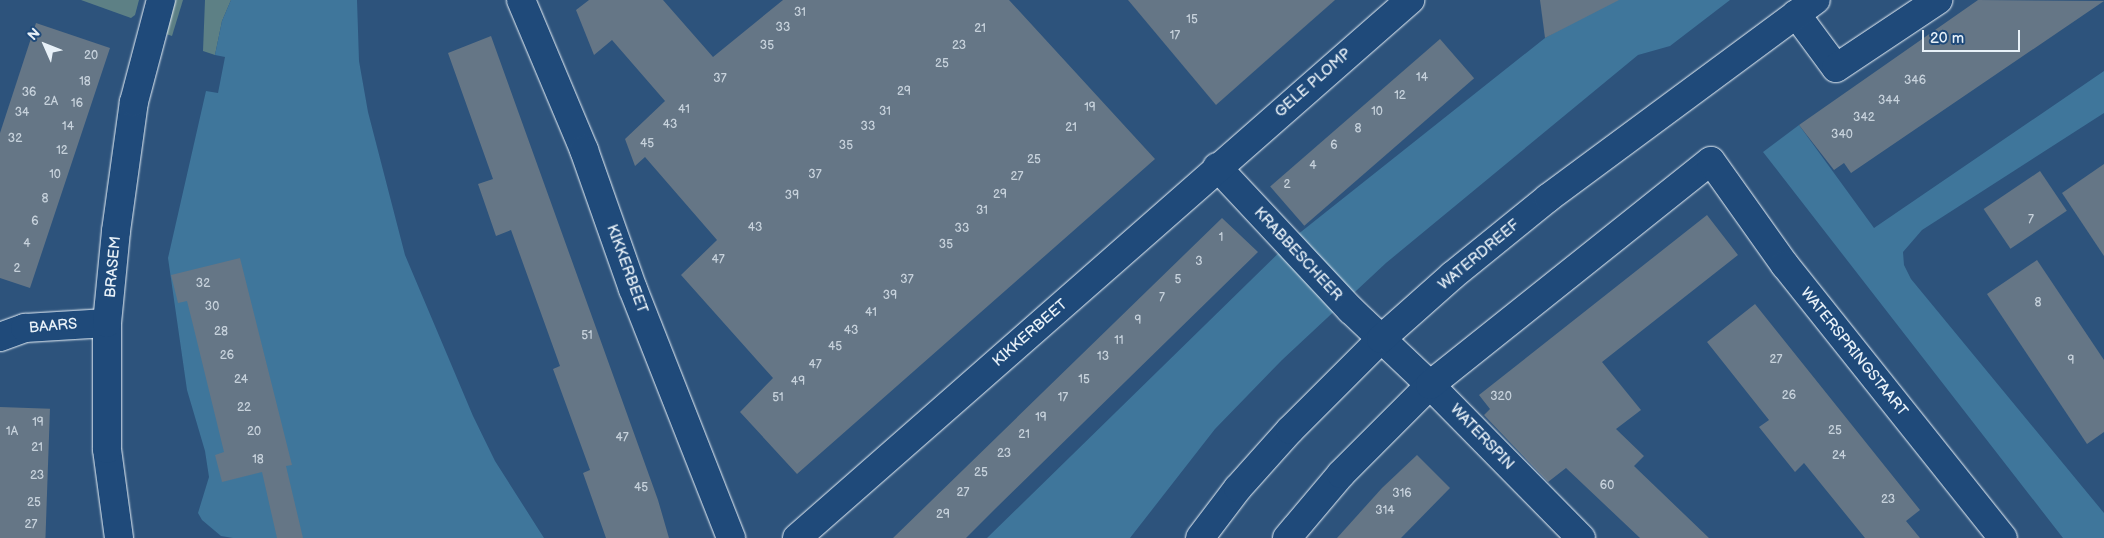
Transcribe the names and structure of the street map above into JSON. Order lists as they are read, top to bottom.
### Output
{
  "streets": {
    "street": [
      "GELE PLOMP",
      "KRABBESCHEER",
      "WATERDREEF",
      "BRASEM",
      "KIKKERBEET",
      "BAARS",
      "WATERSPRINGSTAART",
      "WATERSPIN"
    ]
  },
  "crossings": [
    ["GELE PLOMP", "KRABBESCHEER"],
    ["GELE PLOMP", "KIKKERBEET"],
    ["KRABBESCHEER", "WATERDREEF"],
    ["KRABBESCHEER", "KIKKERBEET"],
    ["KRABBESCHEER", "WATERSPIN"],
    ["WATERDREEF", "WATERSPIN"],
    ["BRASEM", "BAARS"],
    ["WATERSPRINGSTAART", "WATERSPIN"]
  ],
  "house_numbers": [
    "31",
    "15",
    "33",
    "21",
    "17",
    "35",
    "23",
    "20",
    "25",
    "14",
    "37",
    "346",
    "18",
    "29",
    "36",
    "12",
    "344",
    "2A",
    "16",
    "19",
    "41",
    "31",
    "10",
    "34",
    "342",
    "43",
    "14",
    "33",
    "21",
    "8",
    "340",
    "32",
    "45",
    "35",
    "6",
    "12",
    "25",
    "4",
    "10",
    "37",
    "27",
    "2",
    "29",
    "39",
    "8",
    "31",
    "7",
    "6",
    "43",
    "33",
    "1",
    "4",
    "35",
    "47",
    "3",
    "2",
    "37",
    "5",
    "32",
    "39",
    "7",
    "8",
    "30",
    "41",
    "9",
    "43",
    "28",
    "51",
    "11",
    "45",
    "26",
    "13",
    "27",
    "9",
    "47",
    "24",
    "15",
    "49",
    "26",
    "320",
    "51",
    "17",
    "22",
    "19",
    "19",
    "25",
    "1A",
    "20",
    "21",
    "47",
    "21",
    "23",
    "24",
    "18",
    "25",
    "23",
    "60",
    "45",
    "27",
    "316",
    "23",
    "25",
    "314",
    "29",
    "27"
  ],
  "scale_bar": "20 m",
  "north": "top left"
}
